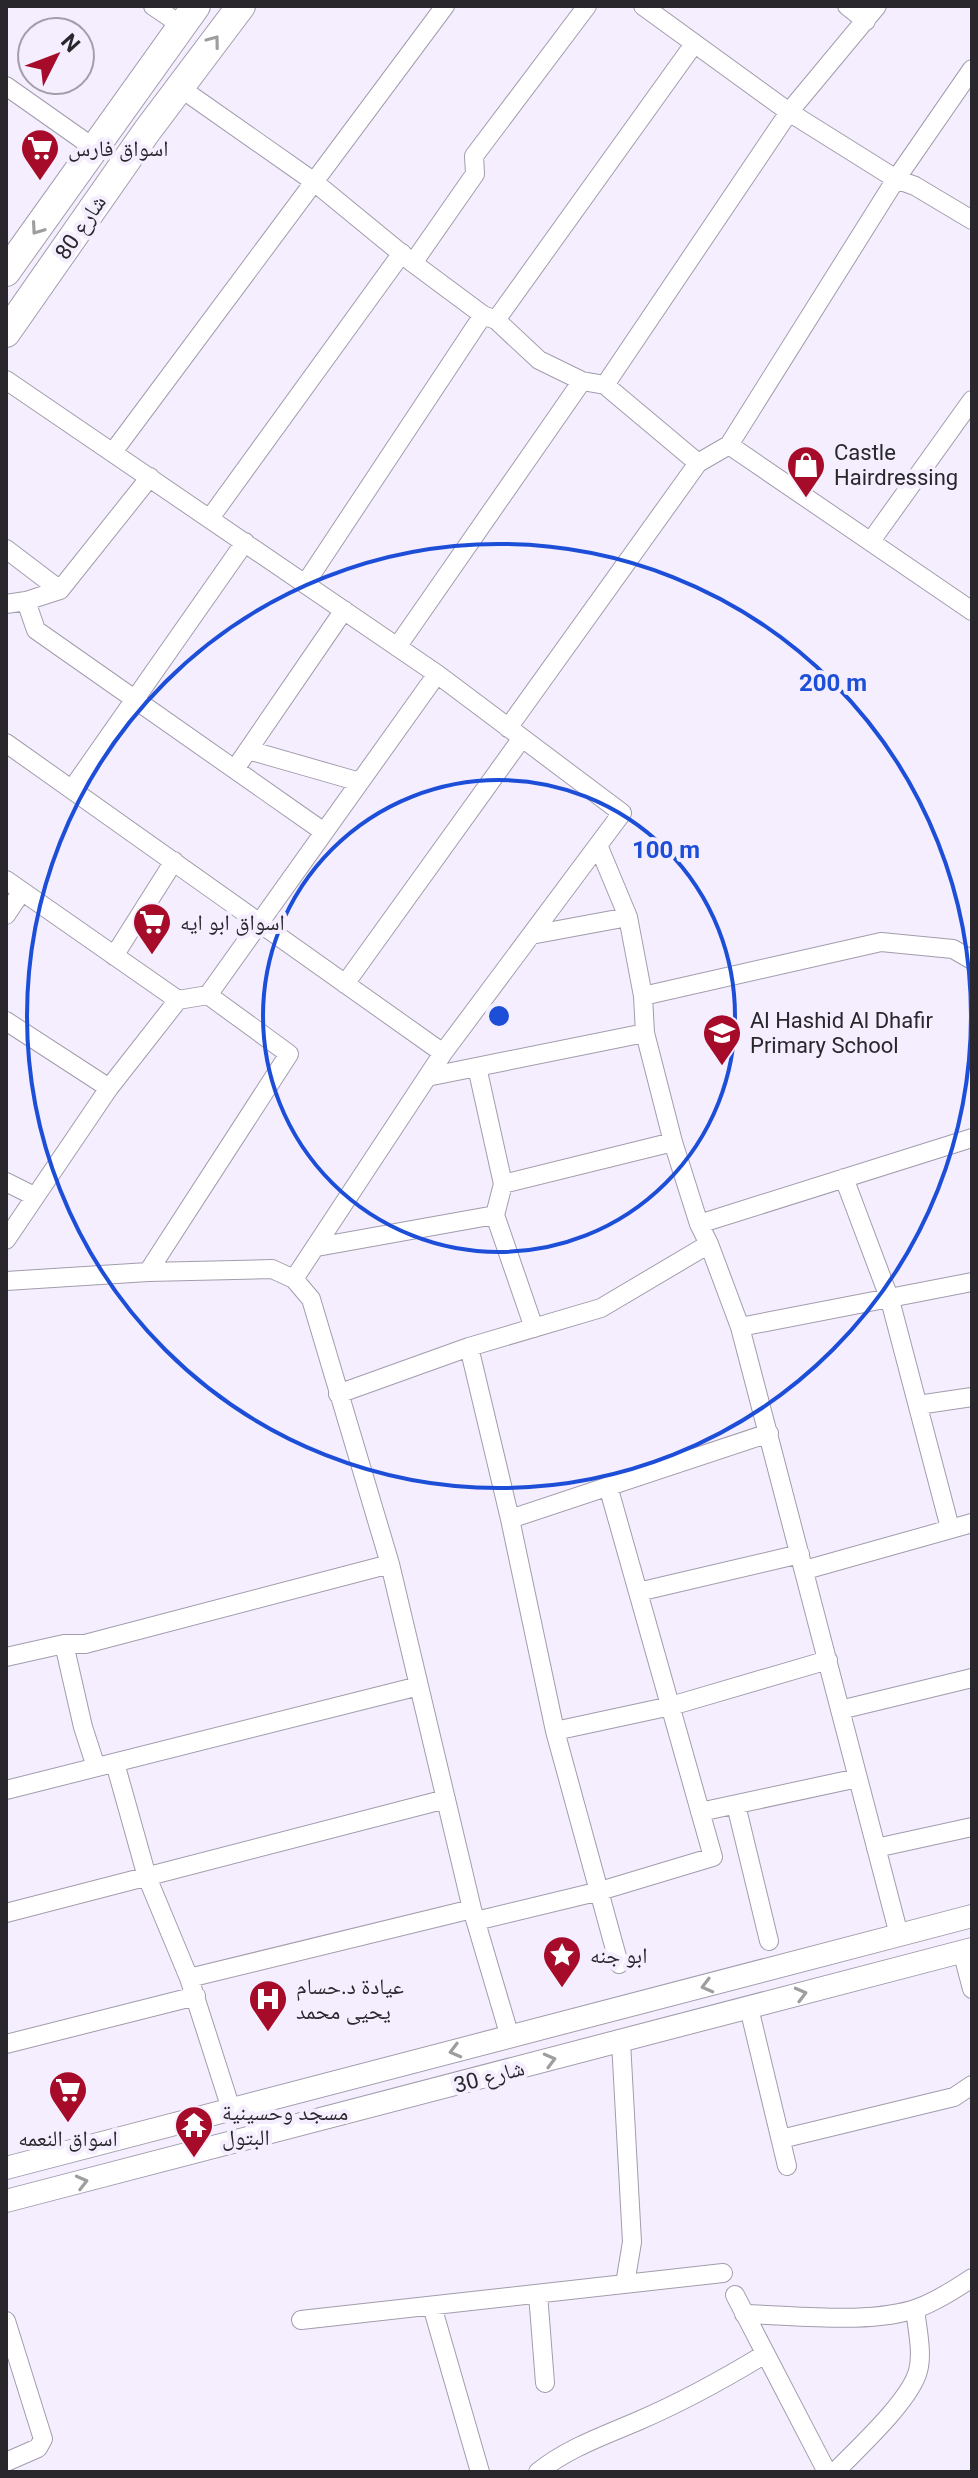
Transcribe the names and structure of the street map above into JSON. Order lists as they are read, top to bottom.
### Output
{
  "streets": {
    "main road": ["شارع 80"],
    "street": ["شارع 30"]
  },
  "places": {
    "supermarket": ["اسواق فارس", "اسواق ابو ايه", "اسواق النعمه"],
    "shop": ["Castle Hairdressing"],
    "school or university": ["Al Hashid Al Dhafir Primary School"],
    "place": ["ابو جنه"],
    "hospital": ["عيادة د.حسام يحيى محمد"],
    "temple": ["مسجد وحسينية البتول"]
  },
  "north": "top right",
  "rings": ["200 m", "100 m"]
}
